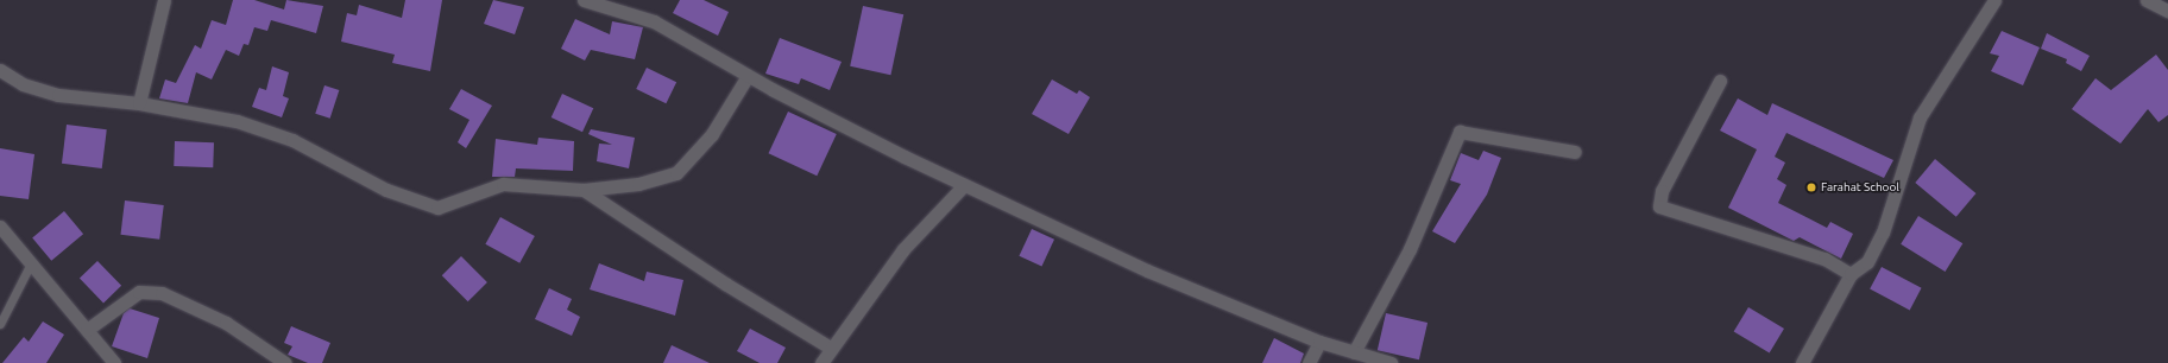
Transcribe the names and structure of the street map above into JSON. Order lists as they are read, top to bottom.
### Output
{
  "places": ["Farahat School"]
}
